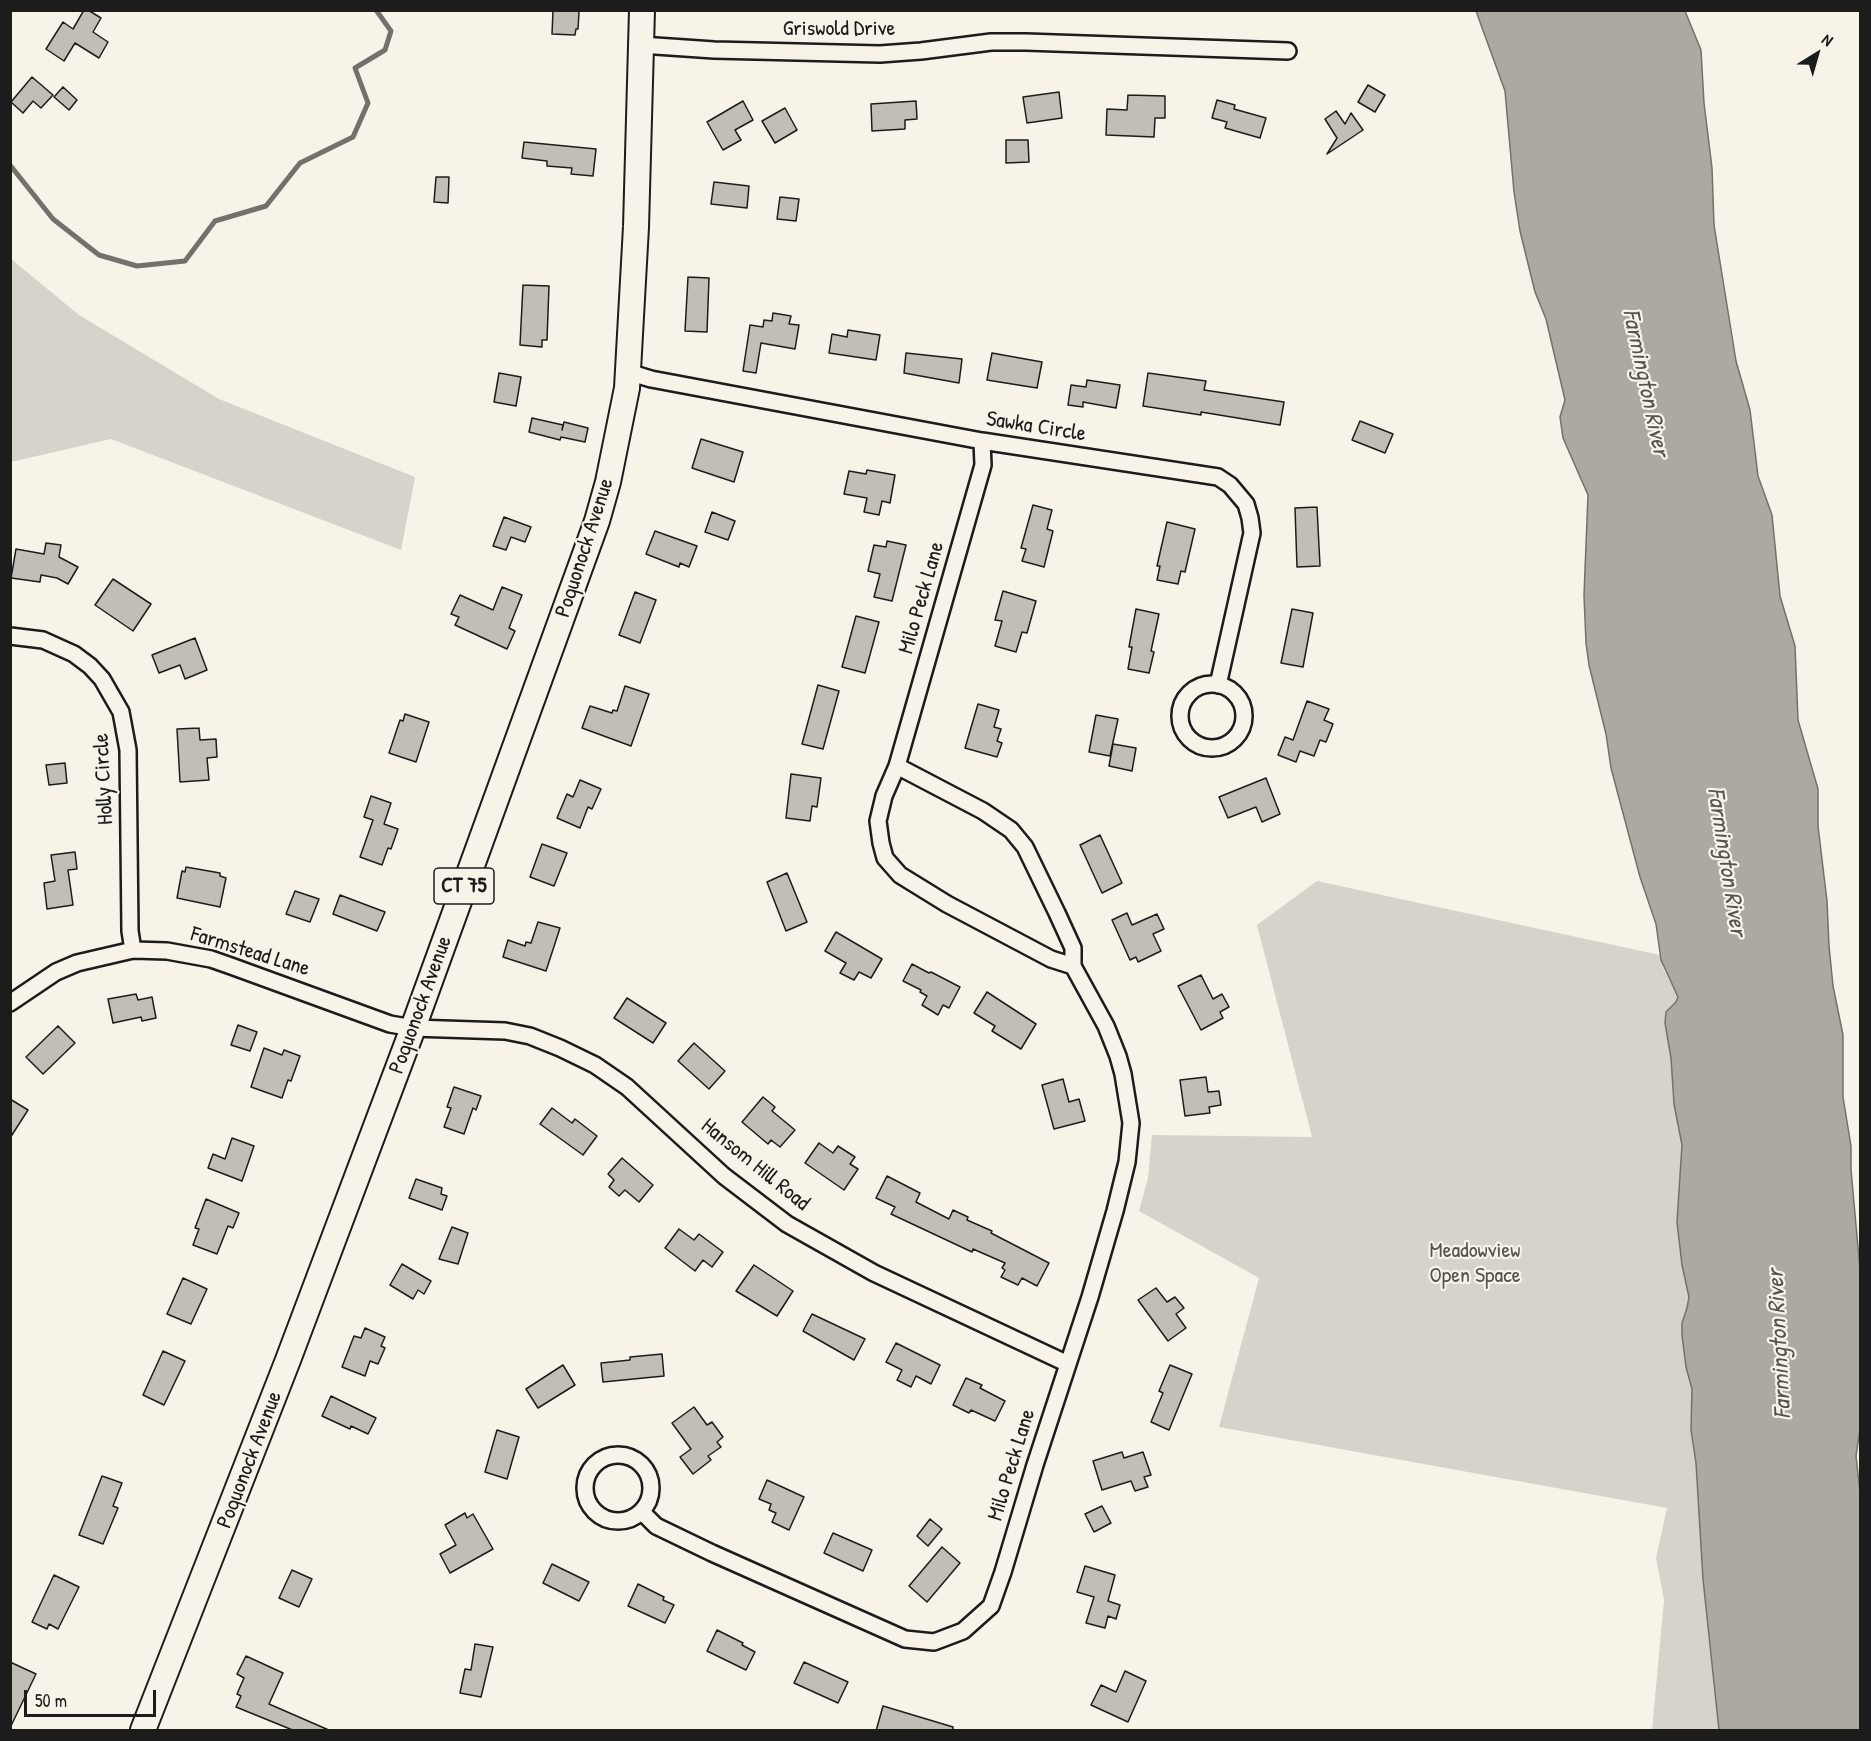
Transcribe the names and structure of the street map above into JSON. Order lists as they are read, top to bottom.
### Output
{
  "streets": {
    "main road": ["Poquonock Avenue", "CT 75"],
    "street": [
      "Griswold Drive",
      "Sawka Circle",
      "Milo Peck Lane",
      "Holly Circle",
      "Farmstead Lane",
      "Hansom Hill Road"
    ]
  },
  "crossings": [
    ["Griswold Drive", "Poquonock Avenue"],
    ["Sawka Circle", "Poquonock Avenue"],
    ["Sawka Circle", "Milo Peck Lane"],
    ["Poquonock Avenue", "Farmstead Lane"],
    ["Poquonock Avenue", "Hansom Hill Road"],
    ["Milo Peck Lane", "Hansom Hill Road"],
    ["Holly Circle", "Farmstead Lane"],
    ["Farmstead Lane", "Hansom Hill Road"]
  ],
  "water": ["Farmington River"],
  "parks": ["Meadowview Open Space"],
  "scale_bar": "50 m",
  "north": "top right"
}
